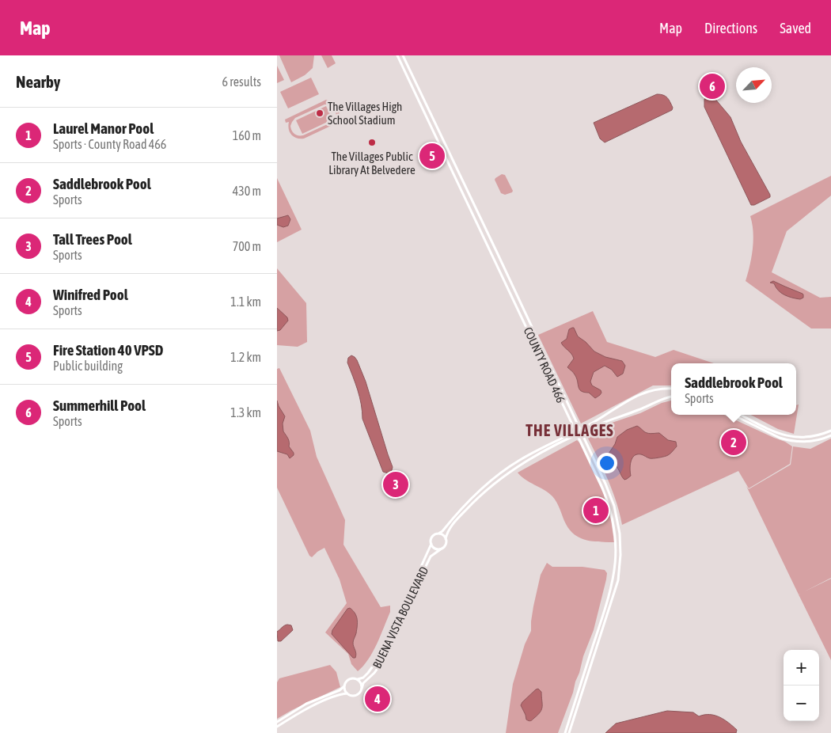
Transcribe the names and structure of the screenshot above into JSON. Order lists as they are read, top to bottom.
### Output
{
  "streets": {
    "main road": ["COUNTY ROAD 466", "BUENA VISTA BOULEVARD"]
  },
  "crossings": [
    ["COUNTY ROAD 466", "BUENA VISTA BOULEVARD"]
  ],
  "districts": ["THE VILLAGES"],
  "places": ["The Villages High School Stadium", "The Villages Public Library At Belvedere"],
  "north": "top right",
  "page": {
    "header": "Map",
    "nav": ["Map", "Directions", "Saved"],
    "heading": ["Nearby", "6 results"],
    "pins": [
      "6",
      "5",
      "2",
      "3",
      "1",
      "4"
    ],
    "list": [
      {
        "mark": "1",
        "name": "Laurel Manor Pool",
        "note": "Sports · County Road 466",
        "value": "160 m"
      },
      {
        "mark": "2",
        "name": "Saddlebrook Pool",
        "note": "Sports",
        "value": "430 m"
      },
      {
        "mark": "3",
        "name": "Tall Trees Pool",
        "note": "Sports",
        "value": "700 m"
      },
      {
        "mark": "4",
        "name": "Winifred Pool",
        "note": "Sports",
        "value": "1.1 km"
      },
      {
        "mark": "5",
        "name": "Fire Station 40 VPSD",
        "note": "Public building",
        "value": "1.2 km"
      },
      {
        "mark": "6",
        "name": "Summerhill Pool",
        "note": "Sports",
        "value": "1.3 km"
      }
    ],
    "popup": ["Saddlebrook Pool", "Sports"],
    "map_buttons": ["+", "−"]
  }
}
